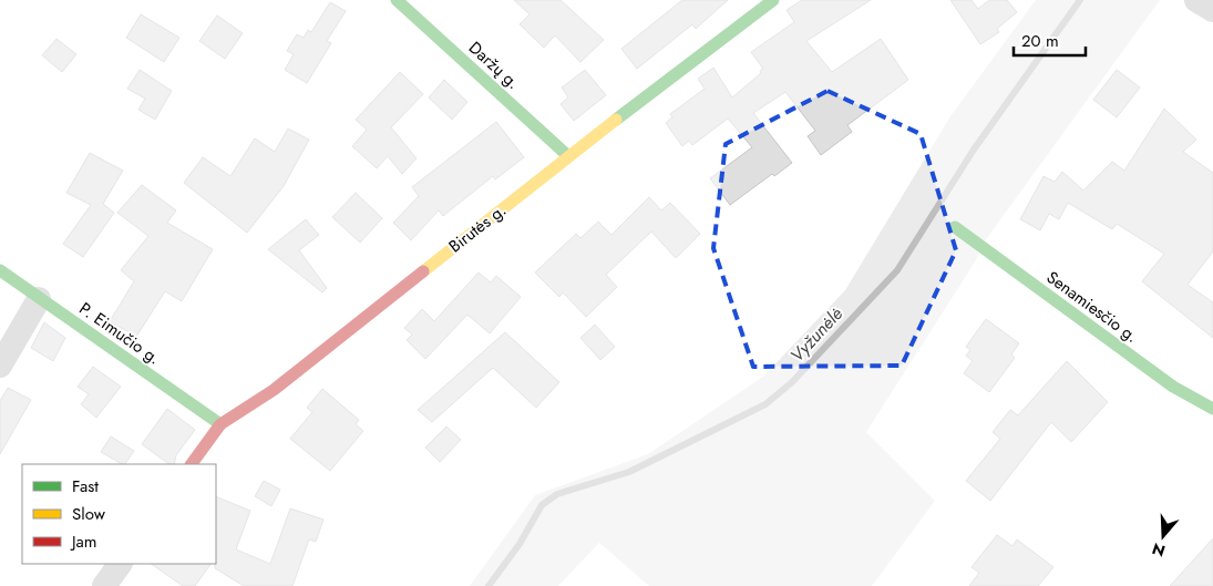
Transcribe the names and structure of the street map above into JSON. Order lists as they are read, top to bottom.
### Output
{
  "streets": {
    "street": [
      "Daržų g.",
      "Birutės g.",
      "Senamiesčio g.",
      "P. Eimučio g."
    ]
  },
  "crossings": [
    ["Daržų g.", "Birutės g."],
    ["Birutės g.", "P. Eimučio g."]
  ],
  "water": ["Vyžunėlė"],
  "legend": ["Fast", "Slow", "Jam"],
  "scale_bar": "20 m",
  "north": "bottom"
}
